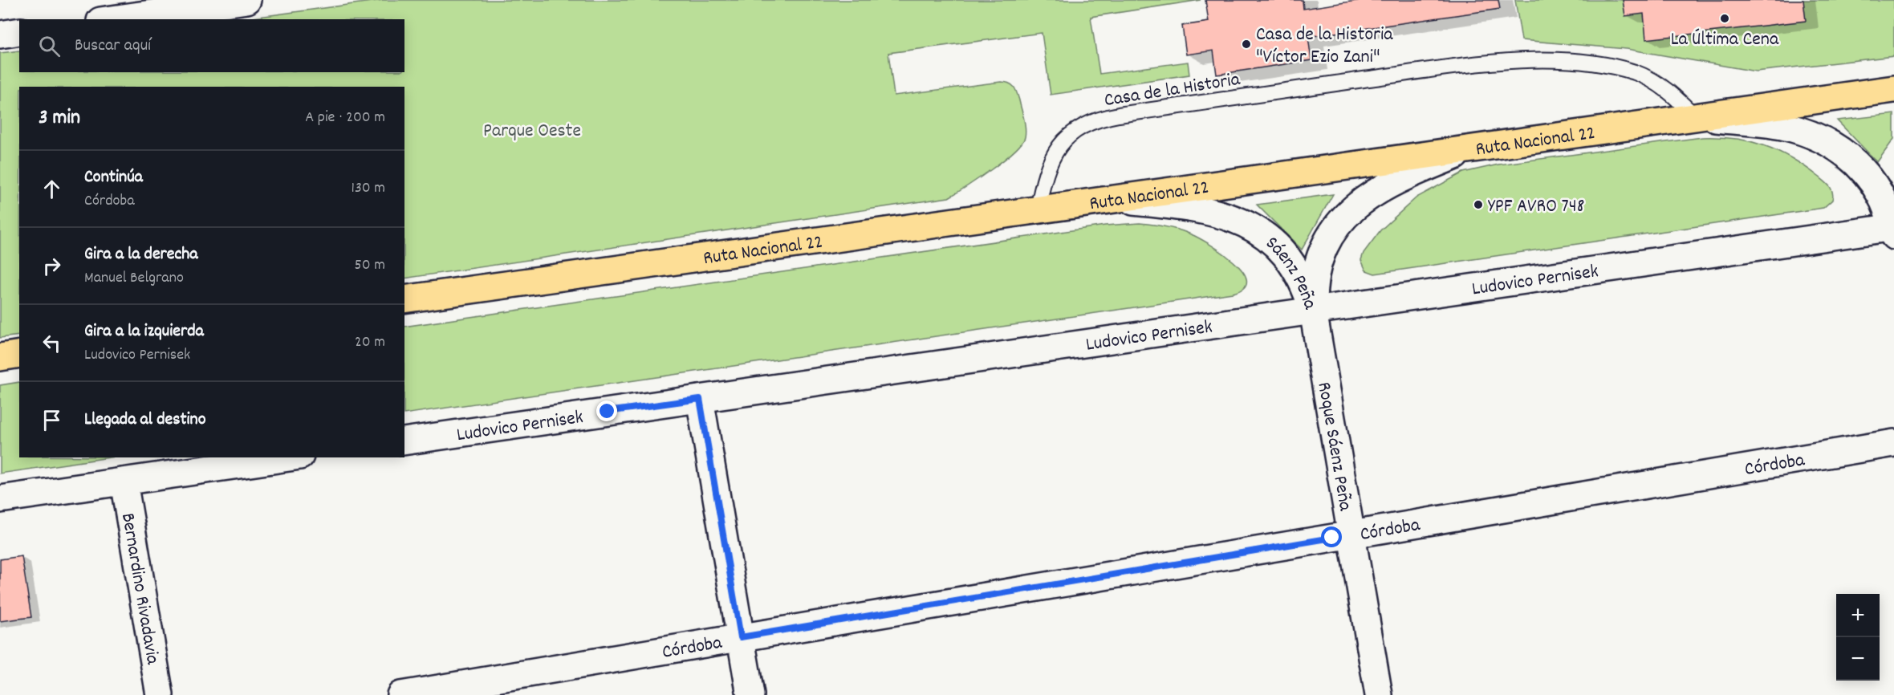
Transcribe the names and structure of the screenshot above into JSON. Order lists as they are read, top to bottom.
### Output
{
  "streets": {
    "highway": ["Ruta Nacional 22"],
    "street": [
      "Sáenz Peña",
      "Ludovico Pernisek",
      "Roque Sáenz Peña",
      "Córdoba",
      "Bernardino Rivadavia"
    ],
    "lane": ["Casa de la Historia"]
  },
  "crossings": [
    ["Casa de la Historia", "Ruta Nacional 22"],
    ["Ruta Nacional 22", "Sáenz Peña"],
    ["Sáenz Peña", "Ludovico Pernisek"],
    ["Sáenz Peña", "Roque Sáenz Peña"],
    ["Ludovico Pernisek", "Roque Sáenz Peña"],
    ["Roque Sáenz Peña", "Córdoba"]
  ],
  "parks": ["Parque Oeste"],
  "places": ["La Última Cena", "Casa de la Historia \"Víctor Ezio Zani\"", "YPF AVRO 748"],
  "page": {
    "search": "Buscar aquí",
    "heading": ["3 min", "A pie · 200 m"],
    "list": [
      ["Continúa", "Córdoba", "130 m"],
      ["Gira a la derecha", "Manuel Belgrano", "50 m"],
      ["Gira a la izquierda", "Ludovico Pernisek", "20 m"],
      "Llegada al destino"
    ],
    "map_buttons": ["+", "−"]
  }
}
